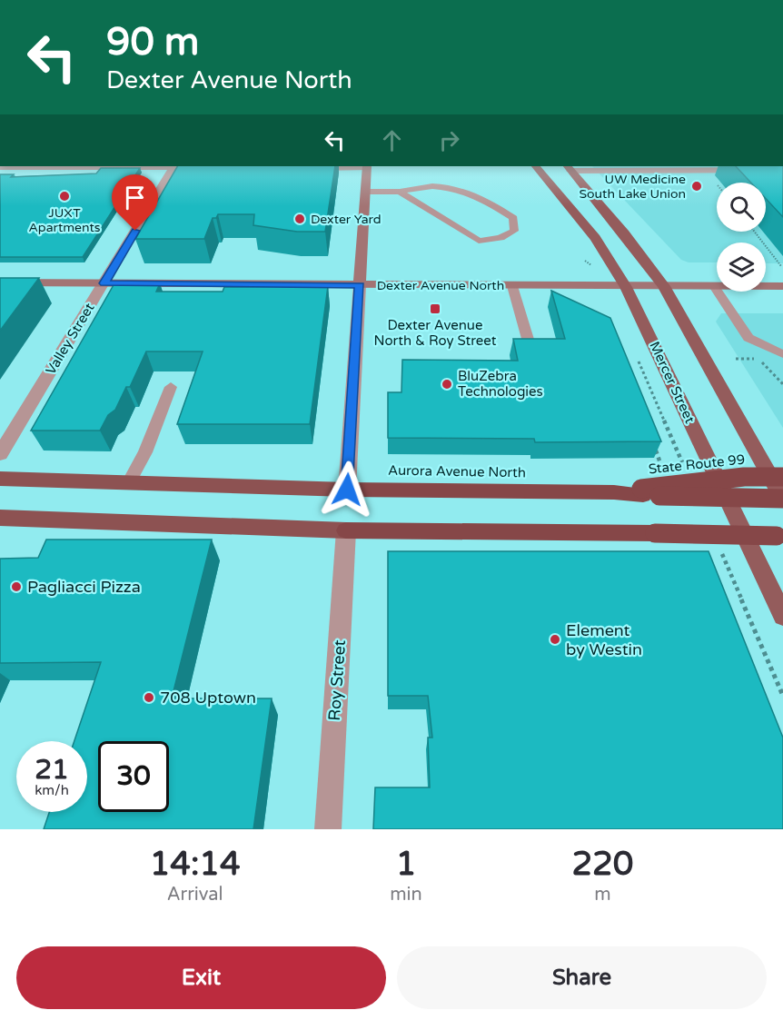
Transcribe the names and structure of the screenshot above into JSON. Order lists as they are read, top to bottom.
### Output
{
  "streets": {
    "highway": ["State Route 99", "Aurora Avenue North"],
    "main road": ["Dexter Avenue North", "Mercer Street"],
    "street": ["Valley Street", "Roy Street"]
  },
  "crossings": [
    ["Dexter Avenue North", "Valley Street"],
    ["Dexter Avenue North", "Mercer Street"],
    ["State Route 99", "Aurora Avenue North"]
  ],
  "places": {
    "other": [
      "UW Medicine South Lake Union",
      "JUXT Apartments",
      "Dexter Yard",
      "BluZebra Technologies",
      "Pagliacci Pizza",
      "Element by Westin",
      "708 Uptown"
    ],
    "transit": ["Dexter Avenue North & Roy Street"]
  },
  "page": {
    "turn": ["90 m", "Dexter Avenue North"],
    "speed": "21 km/h",
    "limit": "30",
    "eta": [
      "14:14",
      "Arrival",
      "1",
      "min",
      "220",
      "m"
    ],
    "buttons": ["Exit", "Share"]
  }
}
